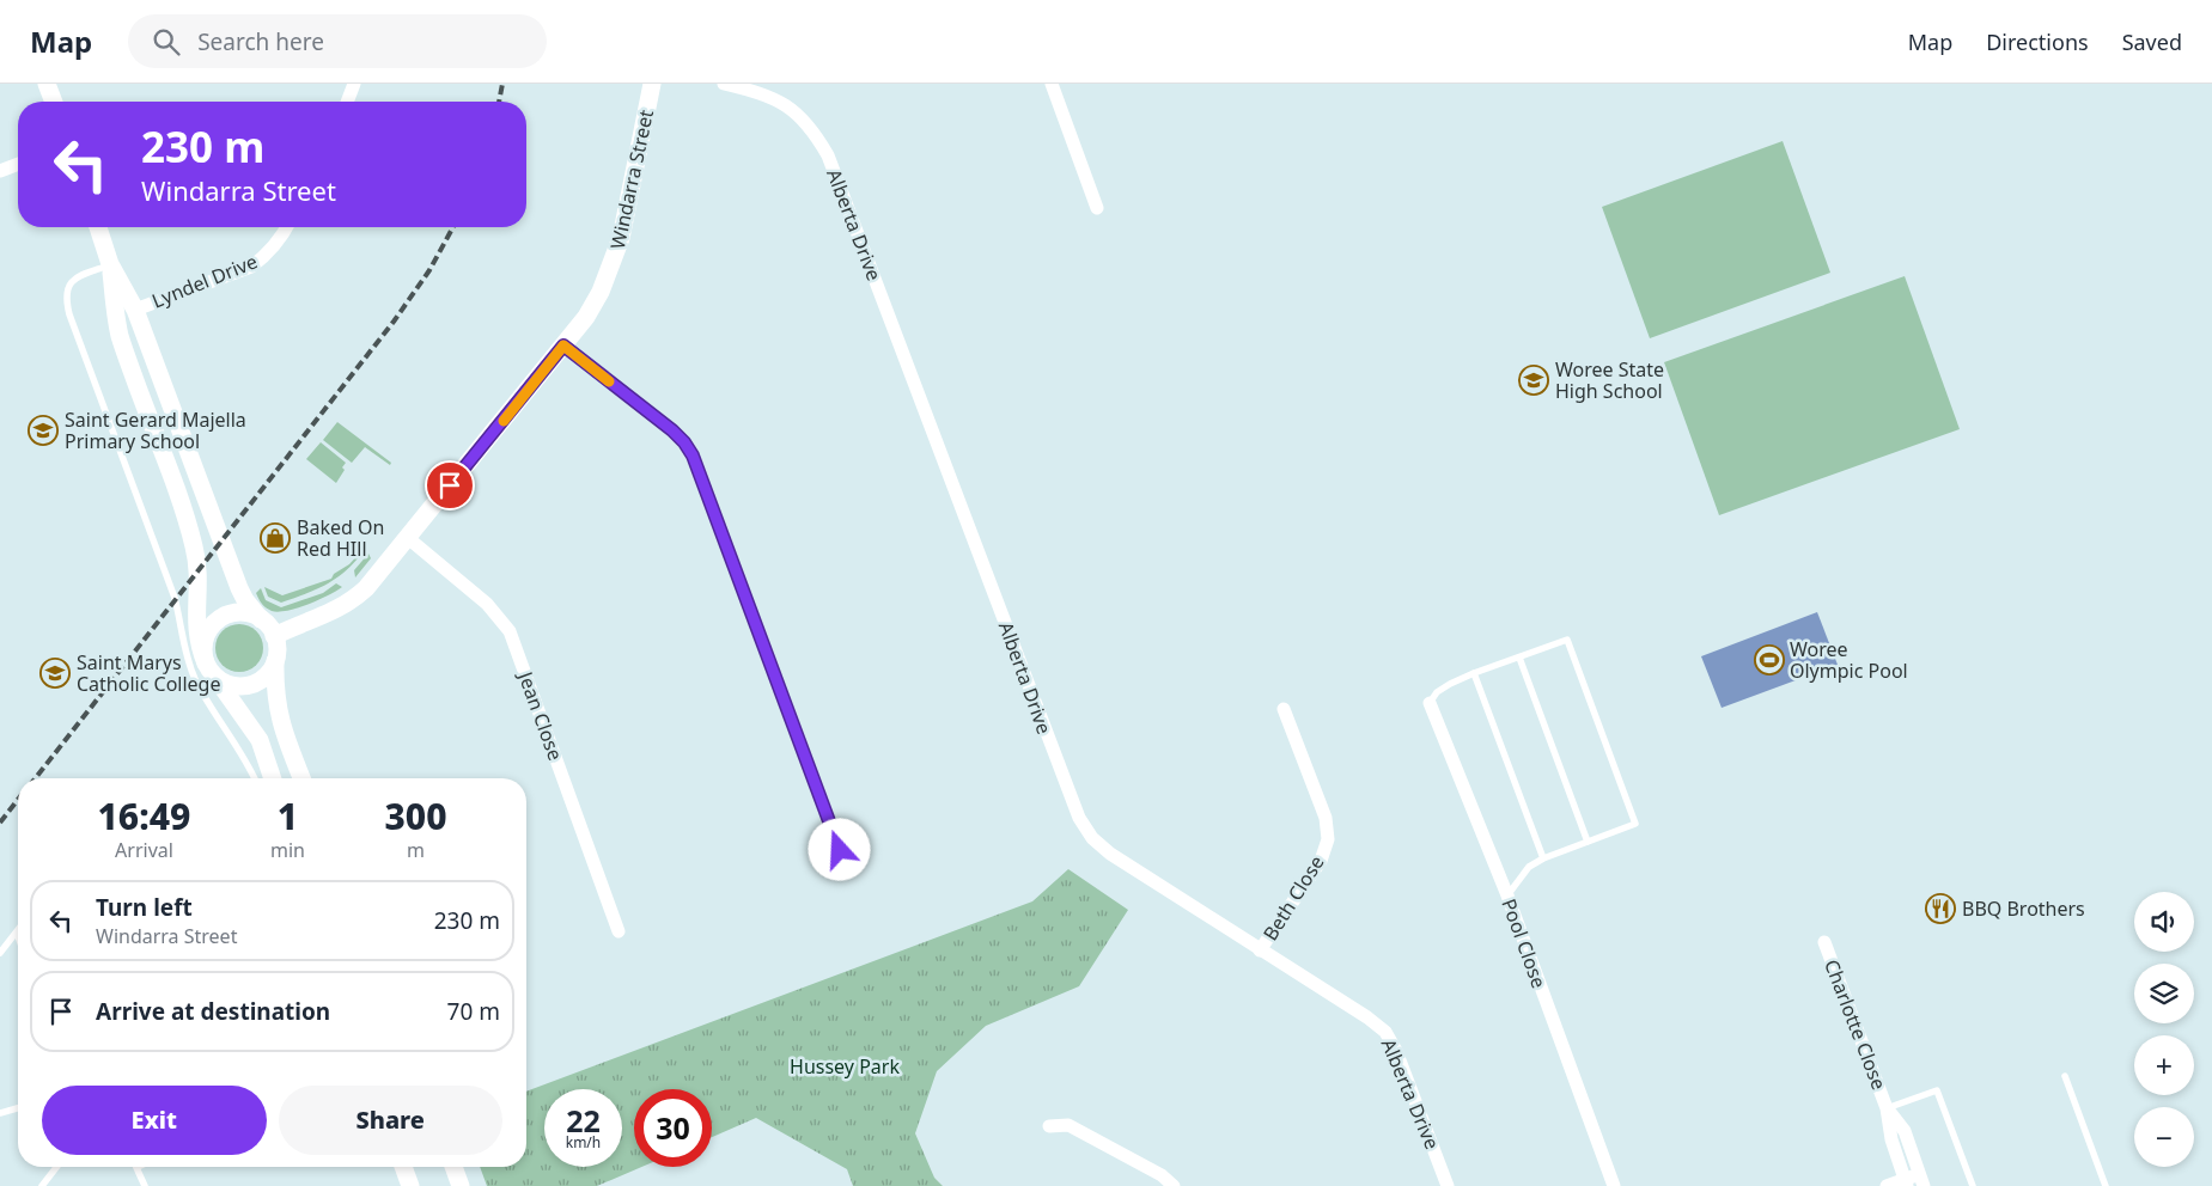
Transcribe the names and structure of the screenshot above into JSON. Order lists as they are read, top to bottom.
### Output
{
  "streets": {
    "street": [
      "Windarra Street",
      "Alberta Drive",
      "Lyndel Drive",
      "Jean Close",
      "Beth Close",
      "Pool Close",
      "Charlotte Close"
    ]
  },
  "crossings": [
    ["Windarra Street", "Jean Close"],
    ["Alberta Drive", "Beth Close"]
  ],
  "parks": ["Hussey Park"],
  "places": {
    "school or university": ["Woree State High School", "Saint Gerard Majella Primary School", "Saint Marys Catholic College"],
    "shop": ["Baked On Red HIll"],
    "sports": ["Woree Olympic Pool"],
    "restaurant": ["BBQ Brothers"]
  },
  "page": {
    "header": "Map",
    "search": "Search here",
    "nav": ["Map", "Directions", "Saved"],
    "turn": ["230 m", "Windarra Street"],
    "eta": [
      "16:49",
      "Arrival",
      "1",
      "min",
      "300",
      "m"
    ],
    "list": [
      {
        "name": "Turn left",
        "note": "Windarra Street",
        "value": "230 m"
      },
      {
        "name": "Arrive at destination",
        "value": "70 m"
      }
    ],
    "map_buttons": ["+", "−"],
    "buttons": ["Exit", "Share"],
    "speed": "22 km/h",
    "limit": "30"
  }
}
